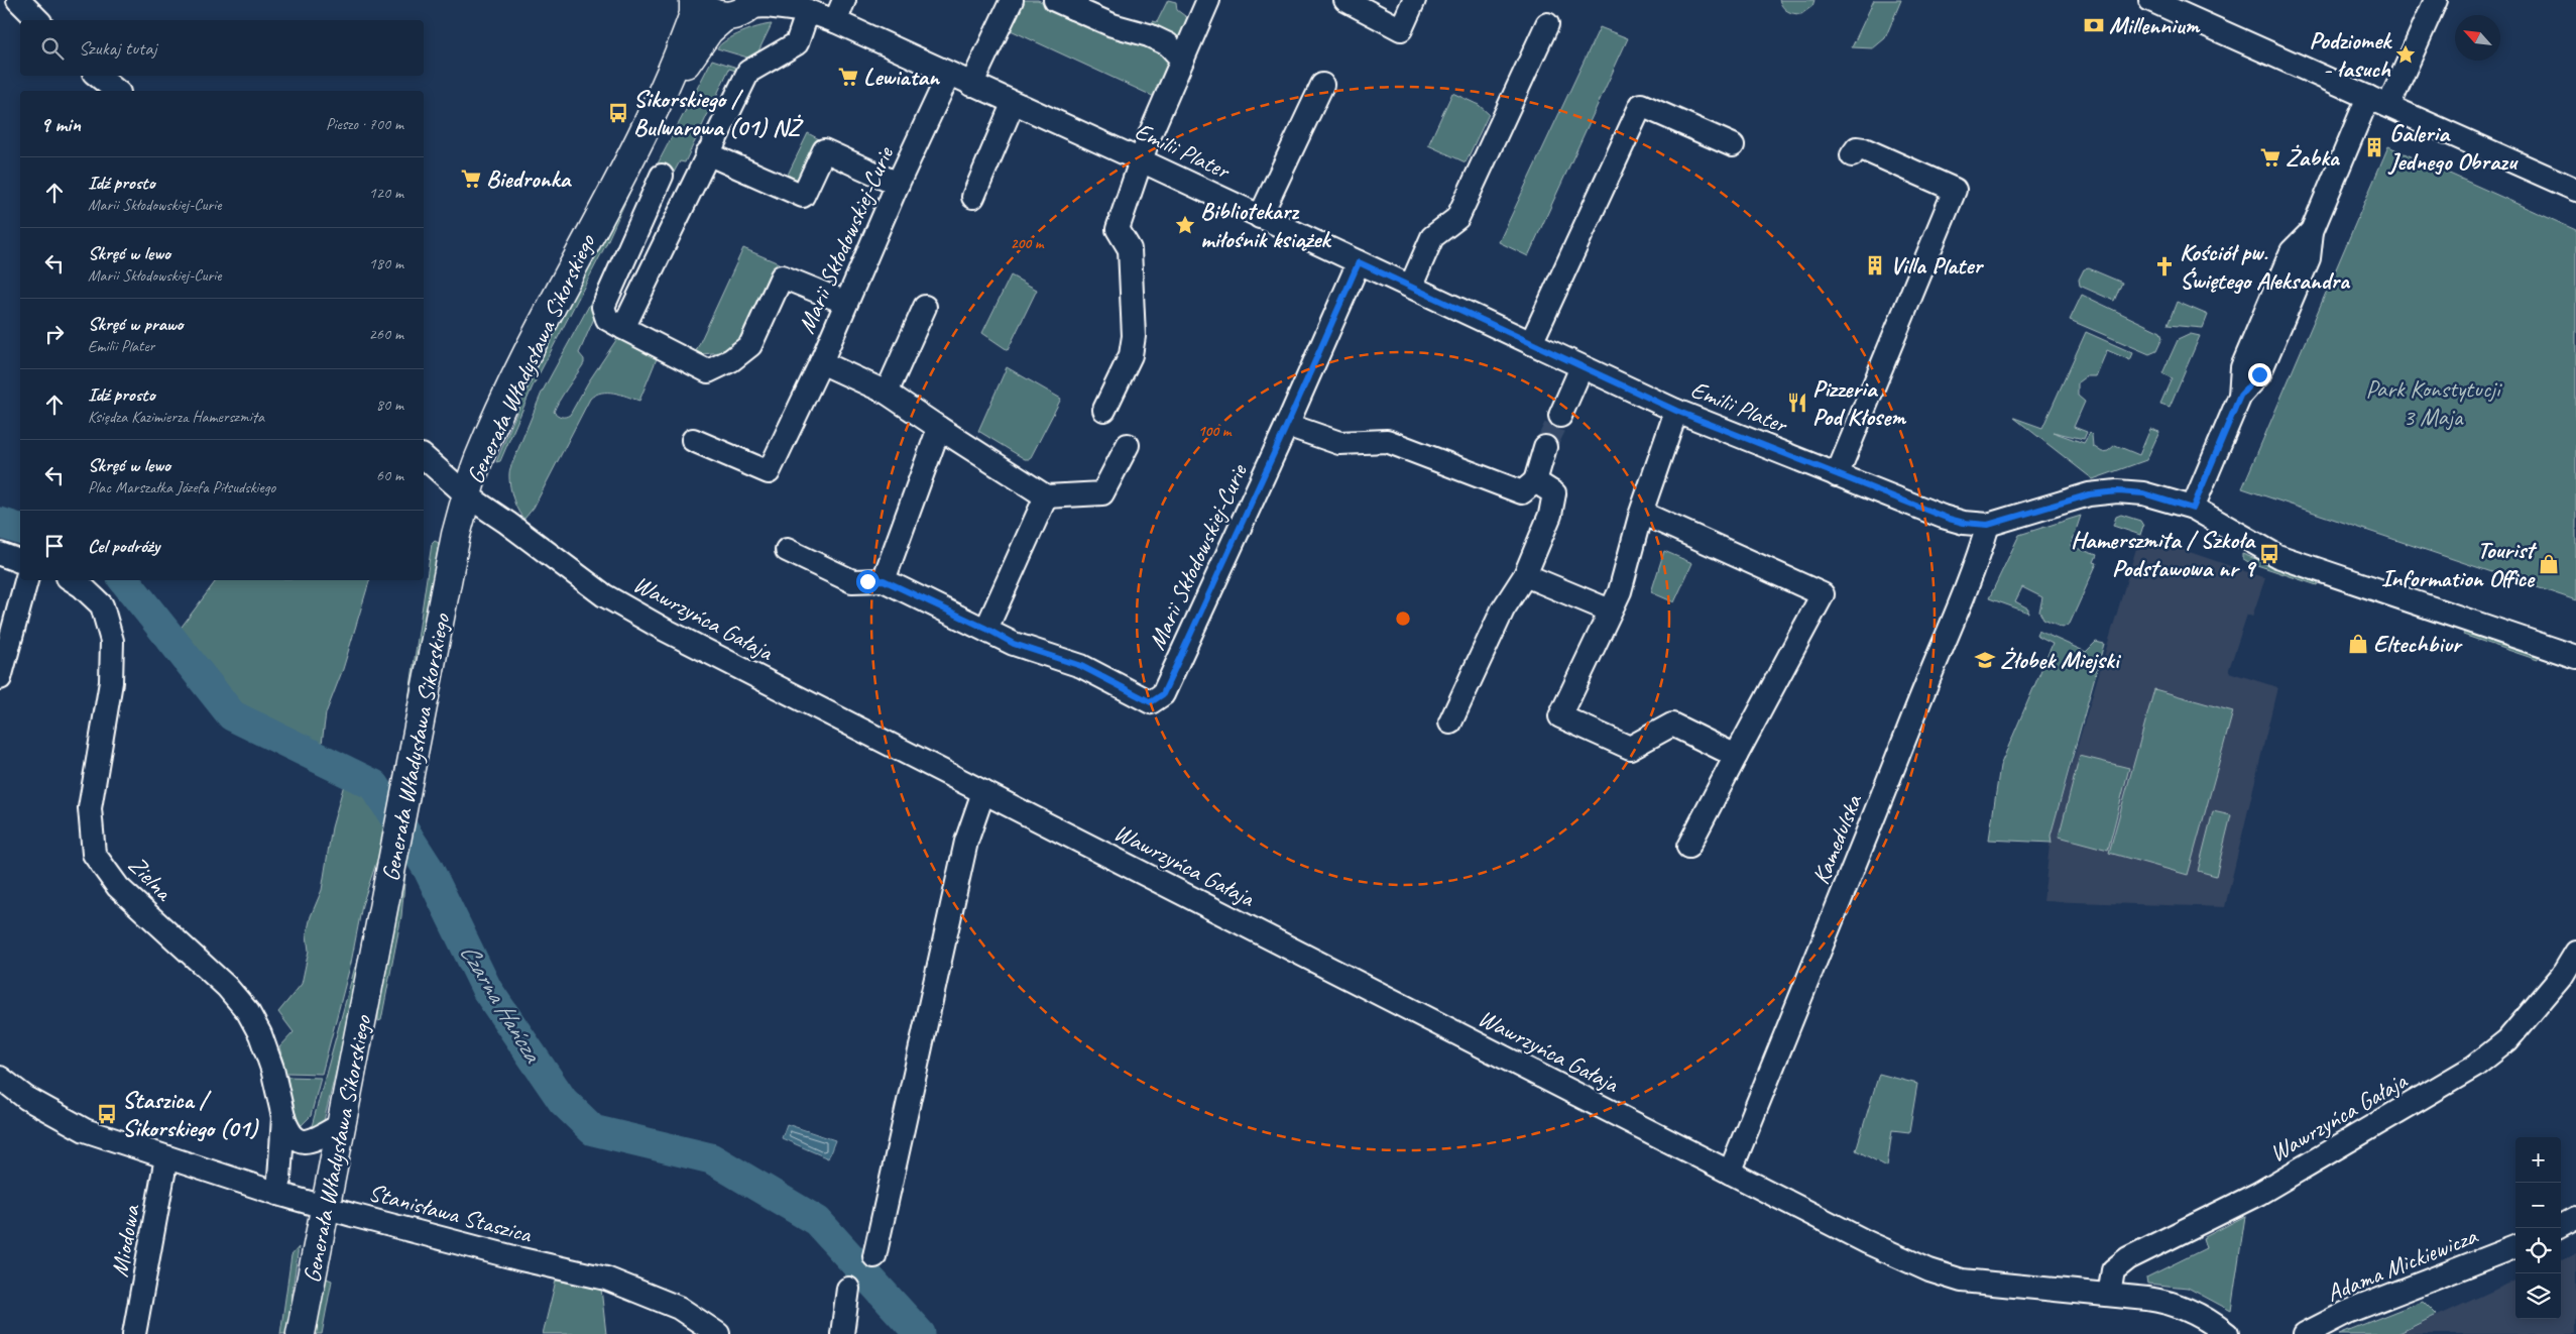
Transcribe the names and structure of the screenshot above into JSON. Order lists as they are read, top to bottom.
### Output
{
  "streets": {
    "main road": ["Generała Władysława Sikorskiego"],
    "street": [
      "Emilii Plater",
      "Marii Skłodowskiej-Curie",
      "Wawrzyńca Gałaja",
      "Kamedulska",
      "Zielna",
      "Stanisława Staszica",
      "Miodowa",
      "Adama Mickiewicza"
    ]
  },
  "crossings": [
    ["Emilii Plater", "Marii Skłodowskiej-Curie"],
    ["Emilii Plater", "Generała Władysława Sikorskiego"],
    ["Emilii Plater", "Kamedulska"],
    ["Generała Władysława Sikorskiego", "Wawrzyńca Gałaja"],
    ["Generała Władysława Sikorskiego", "Stanisława Staszica"],
    ["Wawrzyńca Gałaja", "Kamedulska"],
    ["Zielna", "Stanisława Staszica"],
    ["Stanisława Staszica", "Miodowa"]
  ],
  "water": ["Czarna Hańcza"],
  "parks": ["Park Konstytucji 3 Maja"],
  "places": {
    "bank": ["Millennium"],
    "place": ["Podziomek - łasuch", "Bibliotekarz miłośnik książek"],
    "supermarket": ["Lewiatan", "Żabka", "Biedronka"],
    "bus stop": ["Sikorskiego / Bulwarowa (01) NŻ", "Hamerszmita / Szkoła Podstawowa nr 9", "Staszica / Sikorskiego (01)"],
    "building": ["Galeria Jednego Obrazu", "Villa Plater"],
    "church": ["Kościół pw. Świętego Aleksandra"],
    "restaurant": ["Pizzeria Pod Kłosem"],
    "shop": ["Tourist Information Office", "Eltechbiur"],
    "school or university": ["Żłobek Miejski"]
  },
  "north": "top left",
  "page": {
    "search": "Szukaj tutaj",
    "heading": ["9 min", "Pieszo · 700 m"],
    "list": [
      ["Idź prosto", "Marii Skłodowskiej-Curie", "120 m"],
      ["Skręć w lewo", "Marii Skłodowskiej-Curie", "180 m"],
      ["Skręć w prawo", "Emilii Plater", "260 m"],
      ["Idź prosto", "Księdza Kazimierza Hamerszmita", "80 m"],
      ["Skręć w lewo", "Plac Marszałka Józefa Piłsudskiego", "60 m"],
      "Cel podróży"
    ],
    "map_buttons": ["+", "−"]
  },
  "rings": ["200 m", "100 m"]
}
